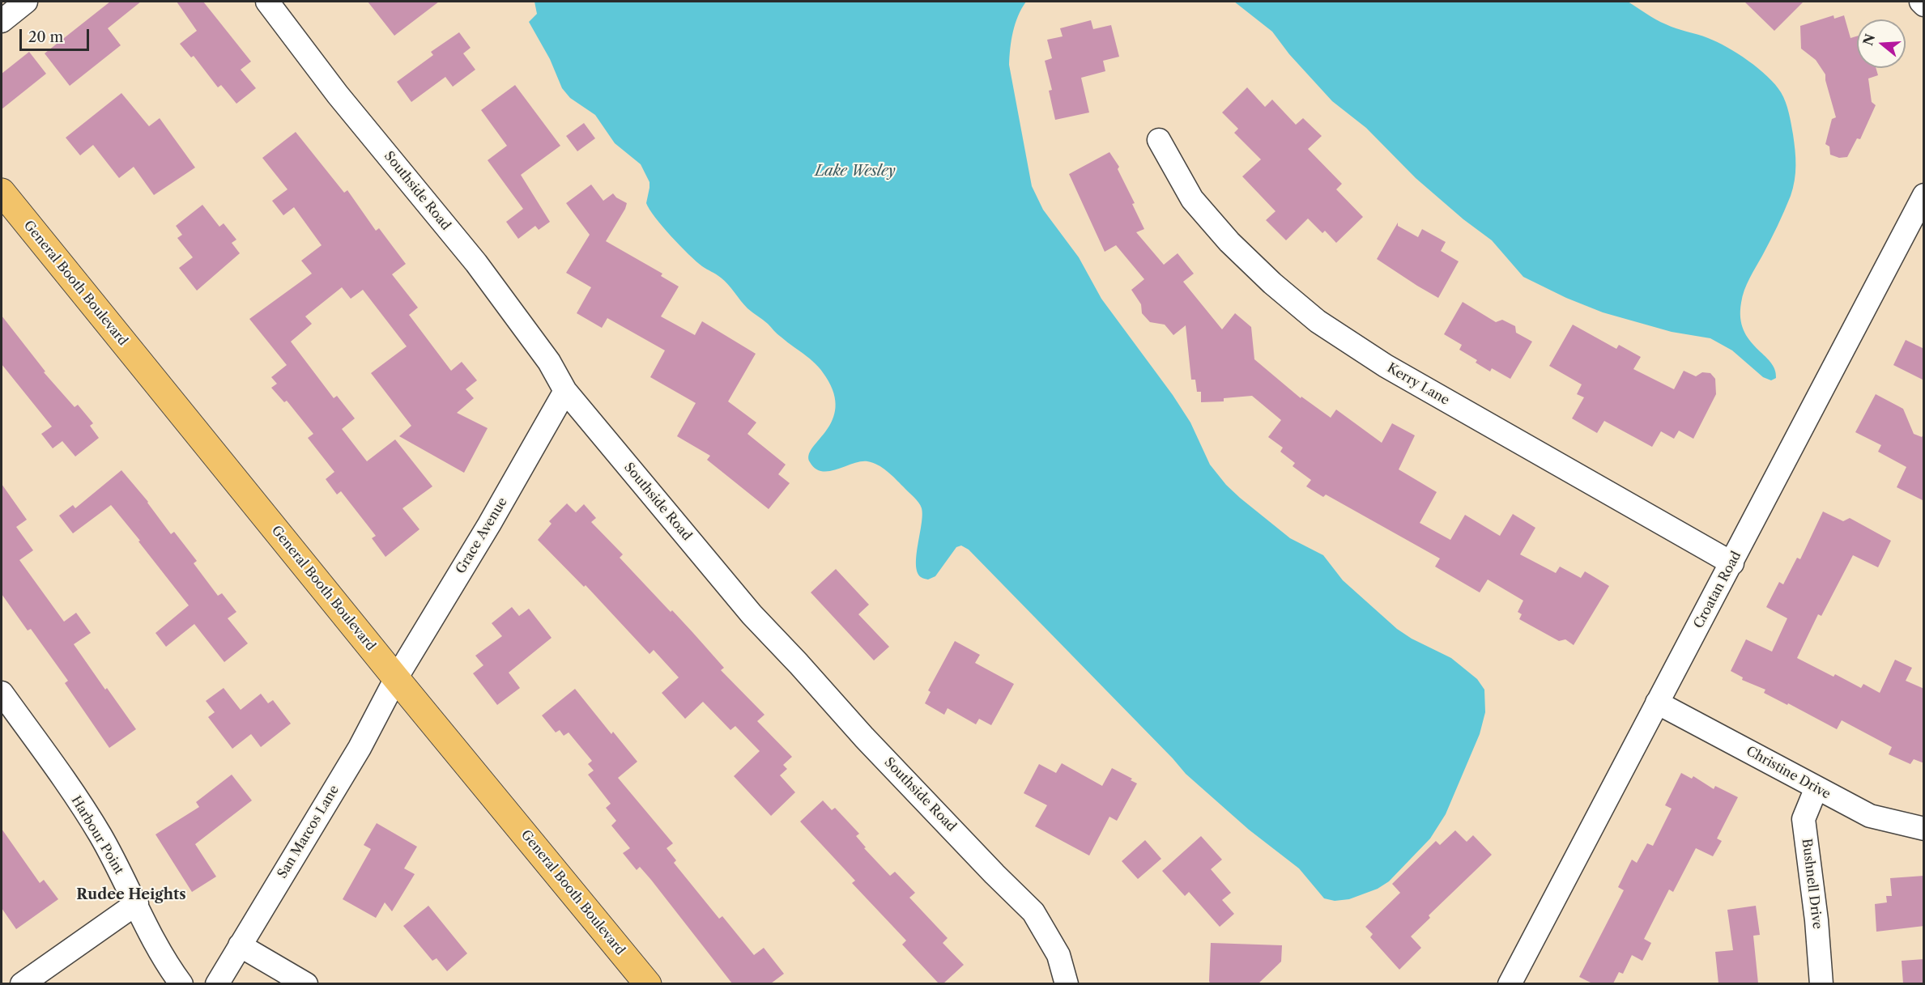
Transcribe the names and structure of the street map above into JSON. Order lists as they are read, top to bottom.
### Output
{
  "streets": {
    "highway": ["General Booth Boulevard"],
    "street": [
      "Southside Road",
      "Kerry Lane",
      "Grace Avenue",
      "Croatan Road",
      "Christine Drive",
      "San Marcos Lane",
      "Harbour Point",
      "Bushnell Drive"
    ]
  },
  "crossings": [
    ["Southside Road", "Grace Avenue"],
    ["General Booth Boulevard", "Grace Avenue"],
    ["General Booth Boulevard", "San Marcos Lane"],
    ["Kerry Lane", "Croatan Road"],
    ["Grace Avenue", "San Marcos Lane"],
    ["Croatan Road", "Christine Drive"],
    ["Christine Drive", "Bushnell Drive"]
  ],
  "districts": ["Rudee Heights"],
  "water": ["Lake Wesley"],
  "scale_bar": "20 m",
  "north": "left"
}
